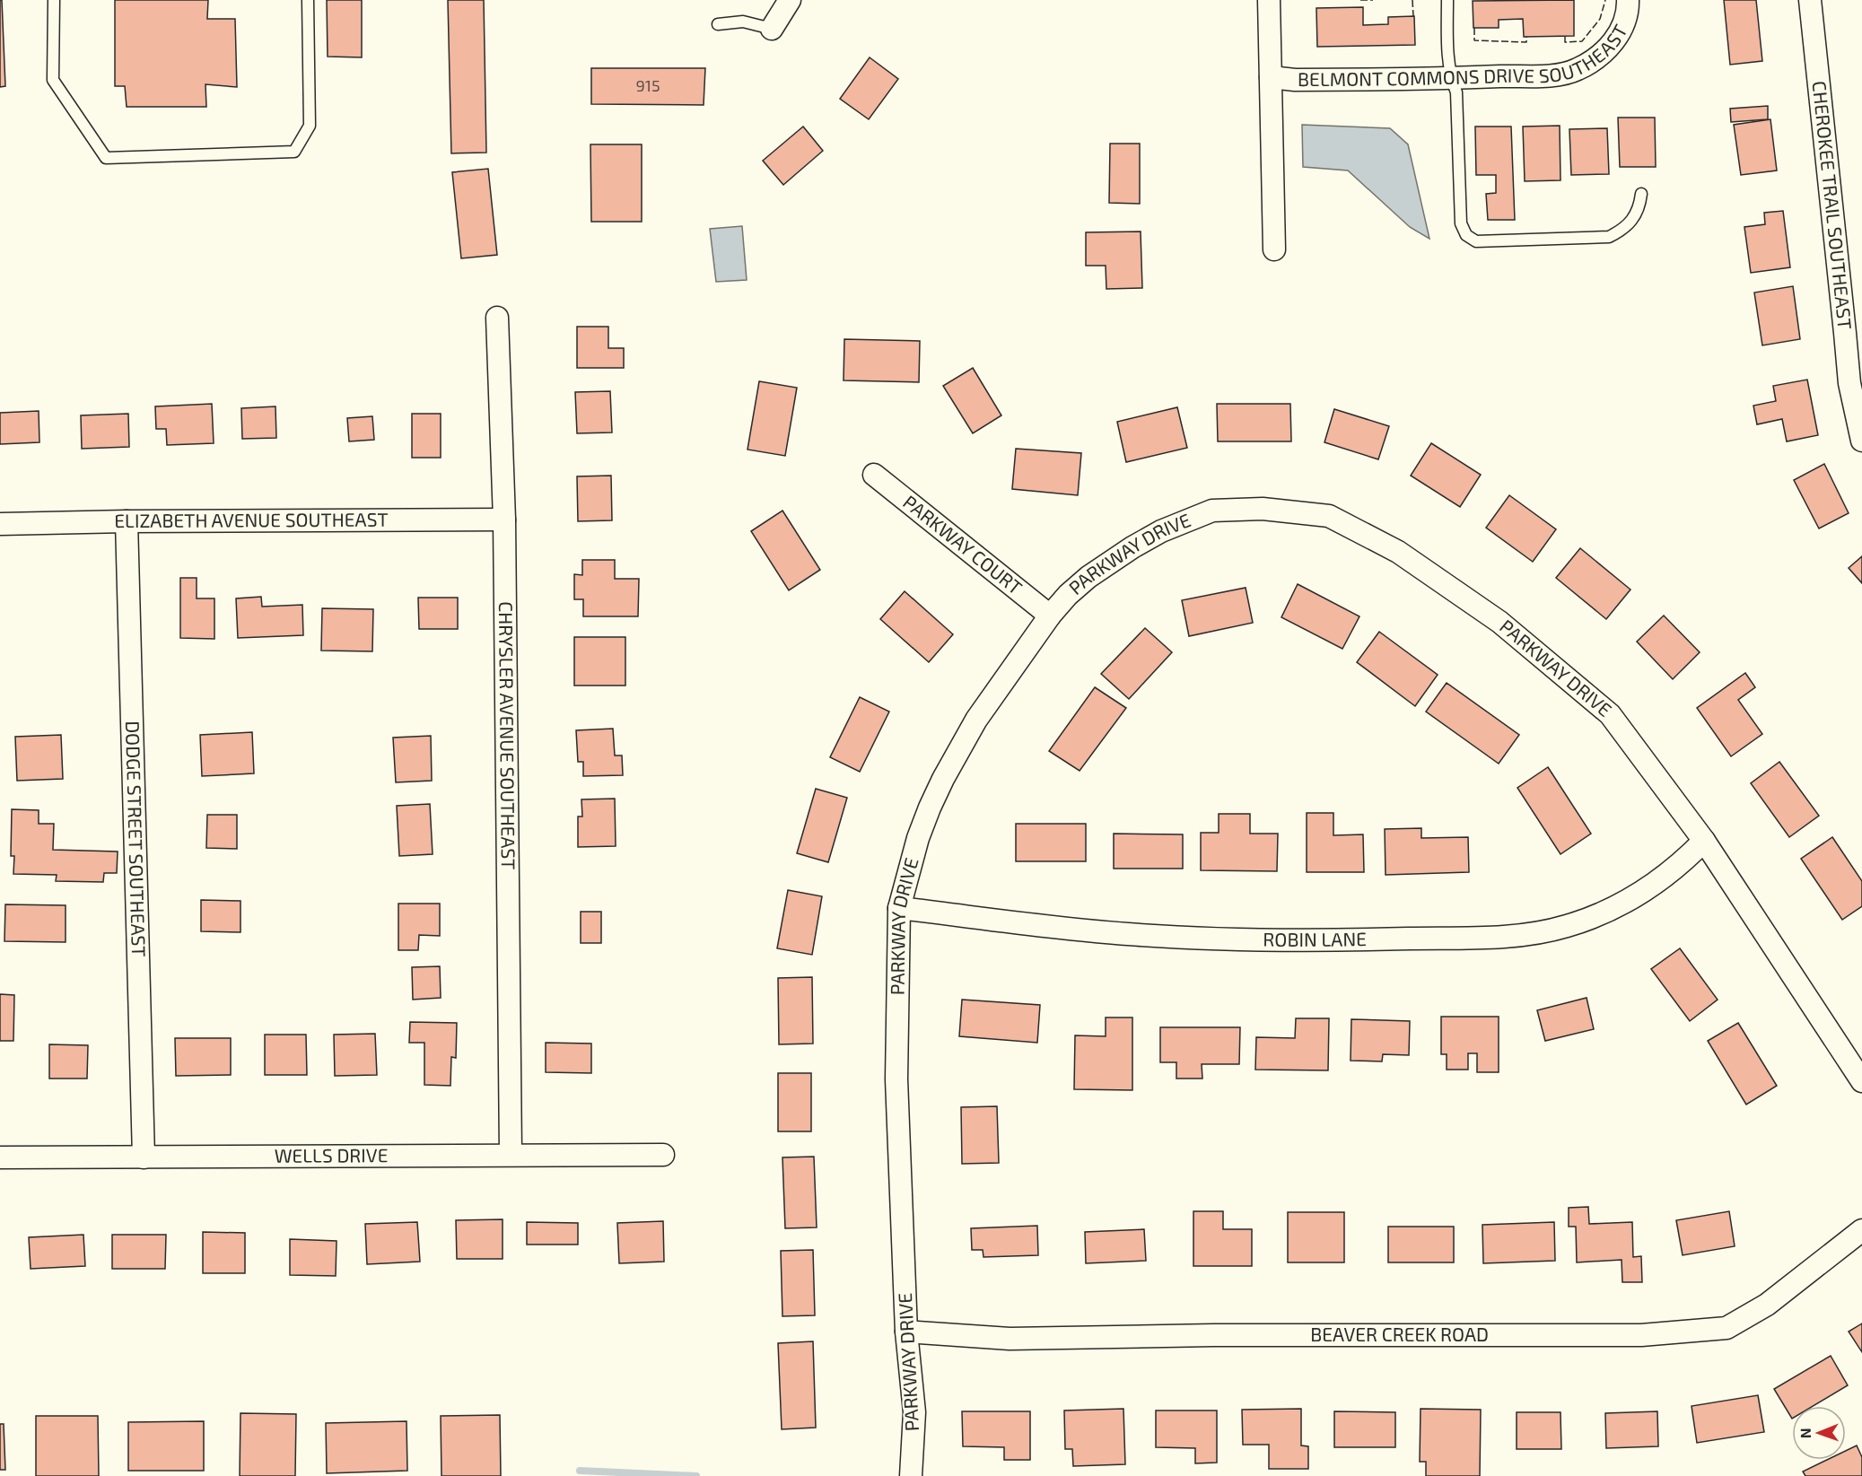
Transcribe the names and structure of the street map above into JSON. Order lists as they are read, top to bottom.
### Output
{
  "streets": {
    "street": [
      "BELMONT COMMONS DRIVE SOUTHEAST",
      "CHEROKEE TRAIL SOUTHEAST",
      "ELIZABETH AVENUE SOUTHEAST",
      "PARKWAY COURT",
      "PARKWAY DRIVE",
      "CHRYSLER AVENUE SOUTHEAST",
      "DODGE STREET SOUTHEAST",
      "ROBIN LANE",
      "WELLS DRIVE",
      "BEAVER CREEK ROAD"
    ]
  },
  "crossings": [
    ["ELIZABETH AVENUE SOUTHEAST", "CHRYSLER AVENUE SOUTHEAST"],
    ["ELIZABETH AVENUE SOUTHEAST", "DODGE STREET SOUTHEAST"],
    ["PARKWAY COURT", "PARKWAY DRIVE"],
    ["PARKWAY DRIVE", "ROBIN LANE"],
    ["PARKWAY DRIVE", "BEAVER CREEK ROAD"],
    ["CHRYSLER AVENUE SOUTHEAST", "WELLS DRIVE"],
    ["DODGE STREET SOUTHEAST", "WELLS DRIVE"]
  ],
  "house_numbers": ["915"],
  "north": "left"
}
